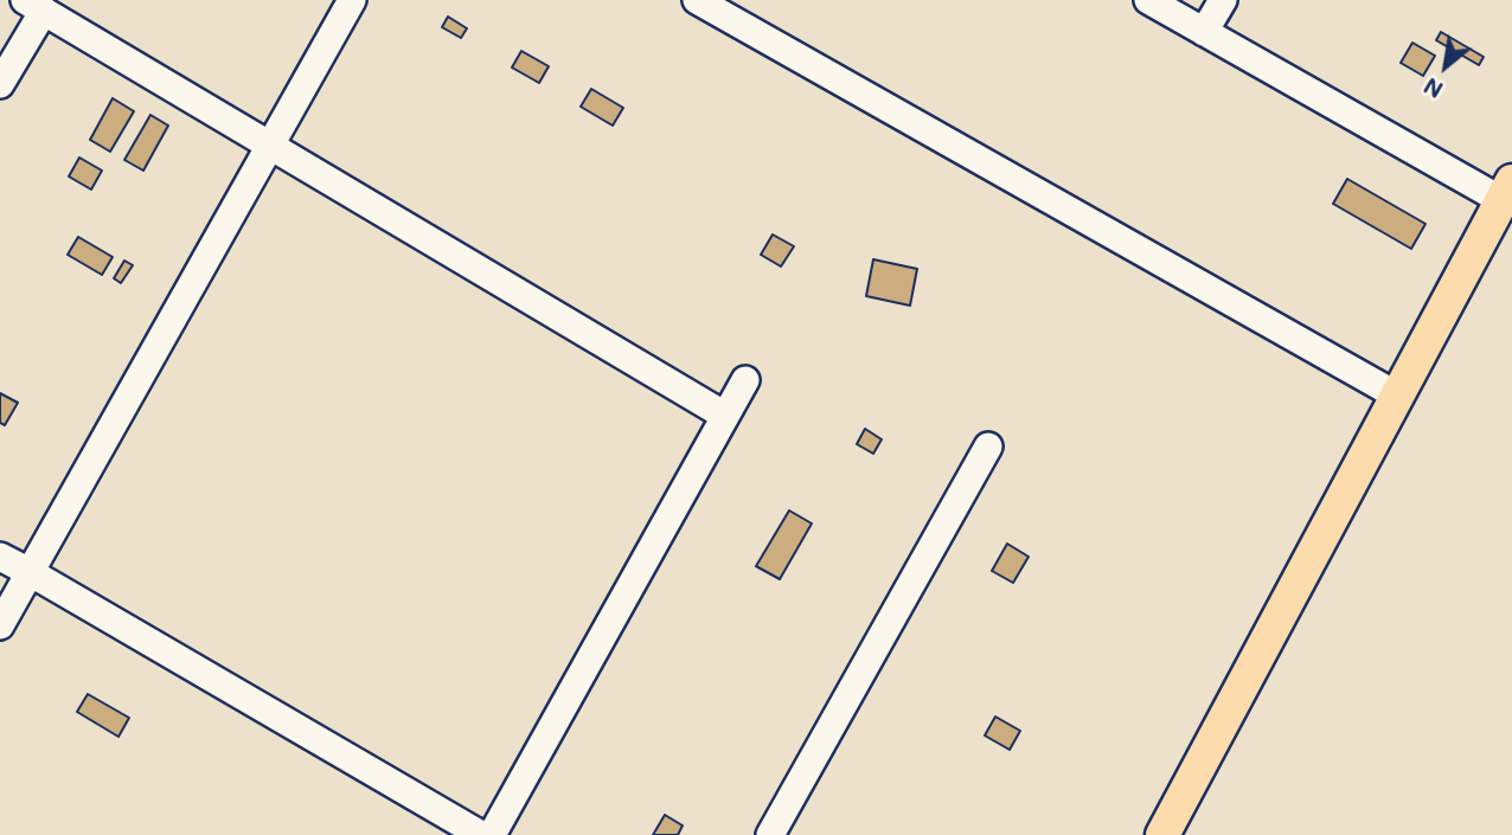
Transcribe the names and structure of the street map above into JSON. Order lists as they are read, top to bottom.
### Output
{
  "north": "bottom left"
}
